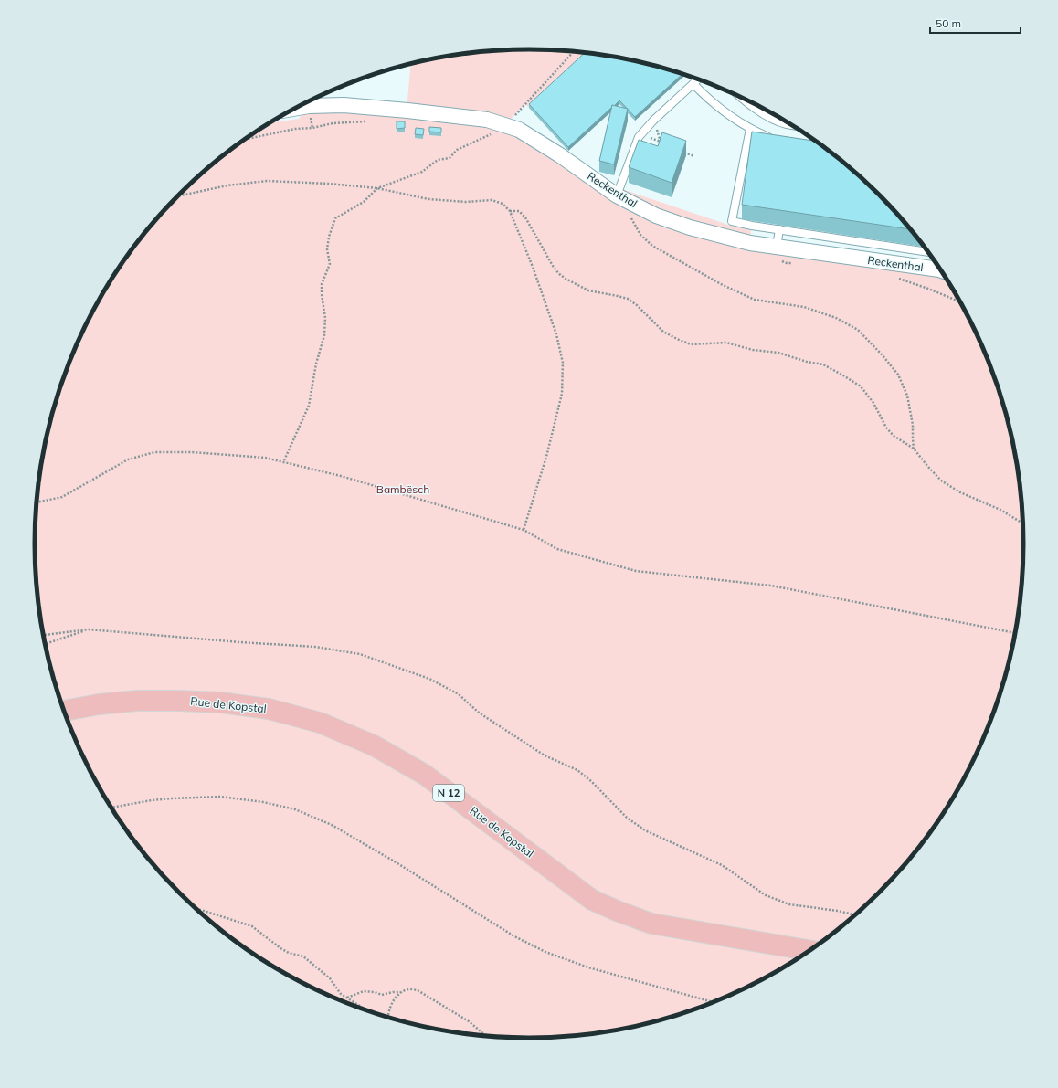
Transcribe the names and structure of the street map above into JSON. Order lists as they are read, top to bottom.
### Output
{
  "streets": {
    "main road": ["Rue de Kopstal", "N 12"],
    "street": ["Reckenthal"]
  },
  "parks": ["Bambësch"],
  "scale_bar": "50 m"
}
